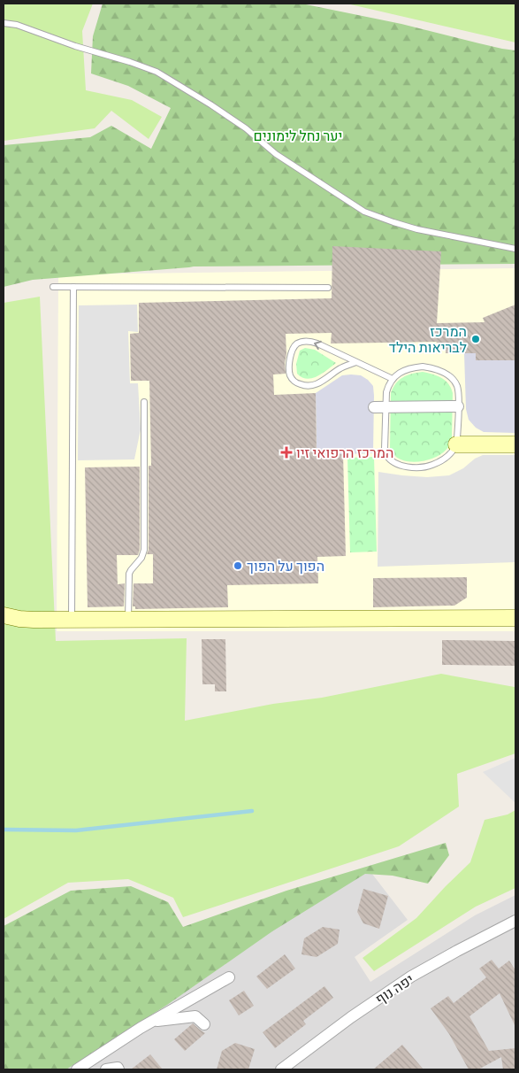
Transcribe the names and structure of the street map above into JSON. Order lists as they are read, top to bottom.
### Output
{
  "streets": {
    "street": ["יפה נוף"]
  },
  "parks": ["יער נחל לימונים"],
  "places": {
    "other": ["המרכז לבריאות הילד", "הפוך על הפוך"],
    "health": ["המרכז הרפואי זיו"]
  }
}
